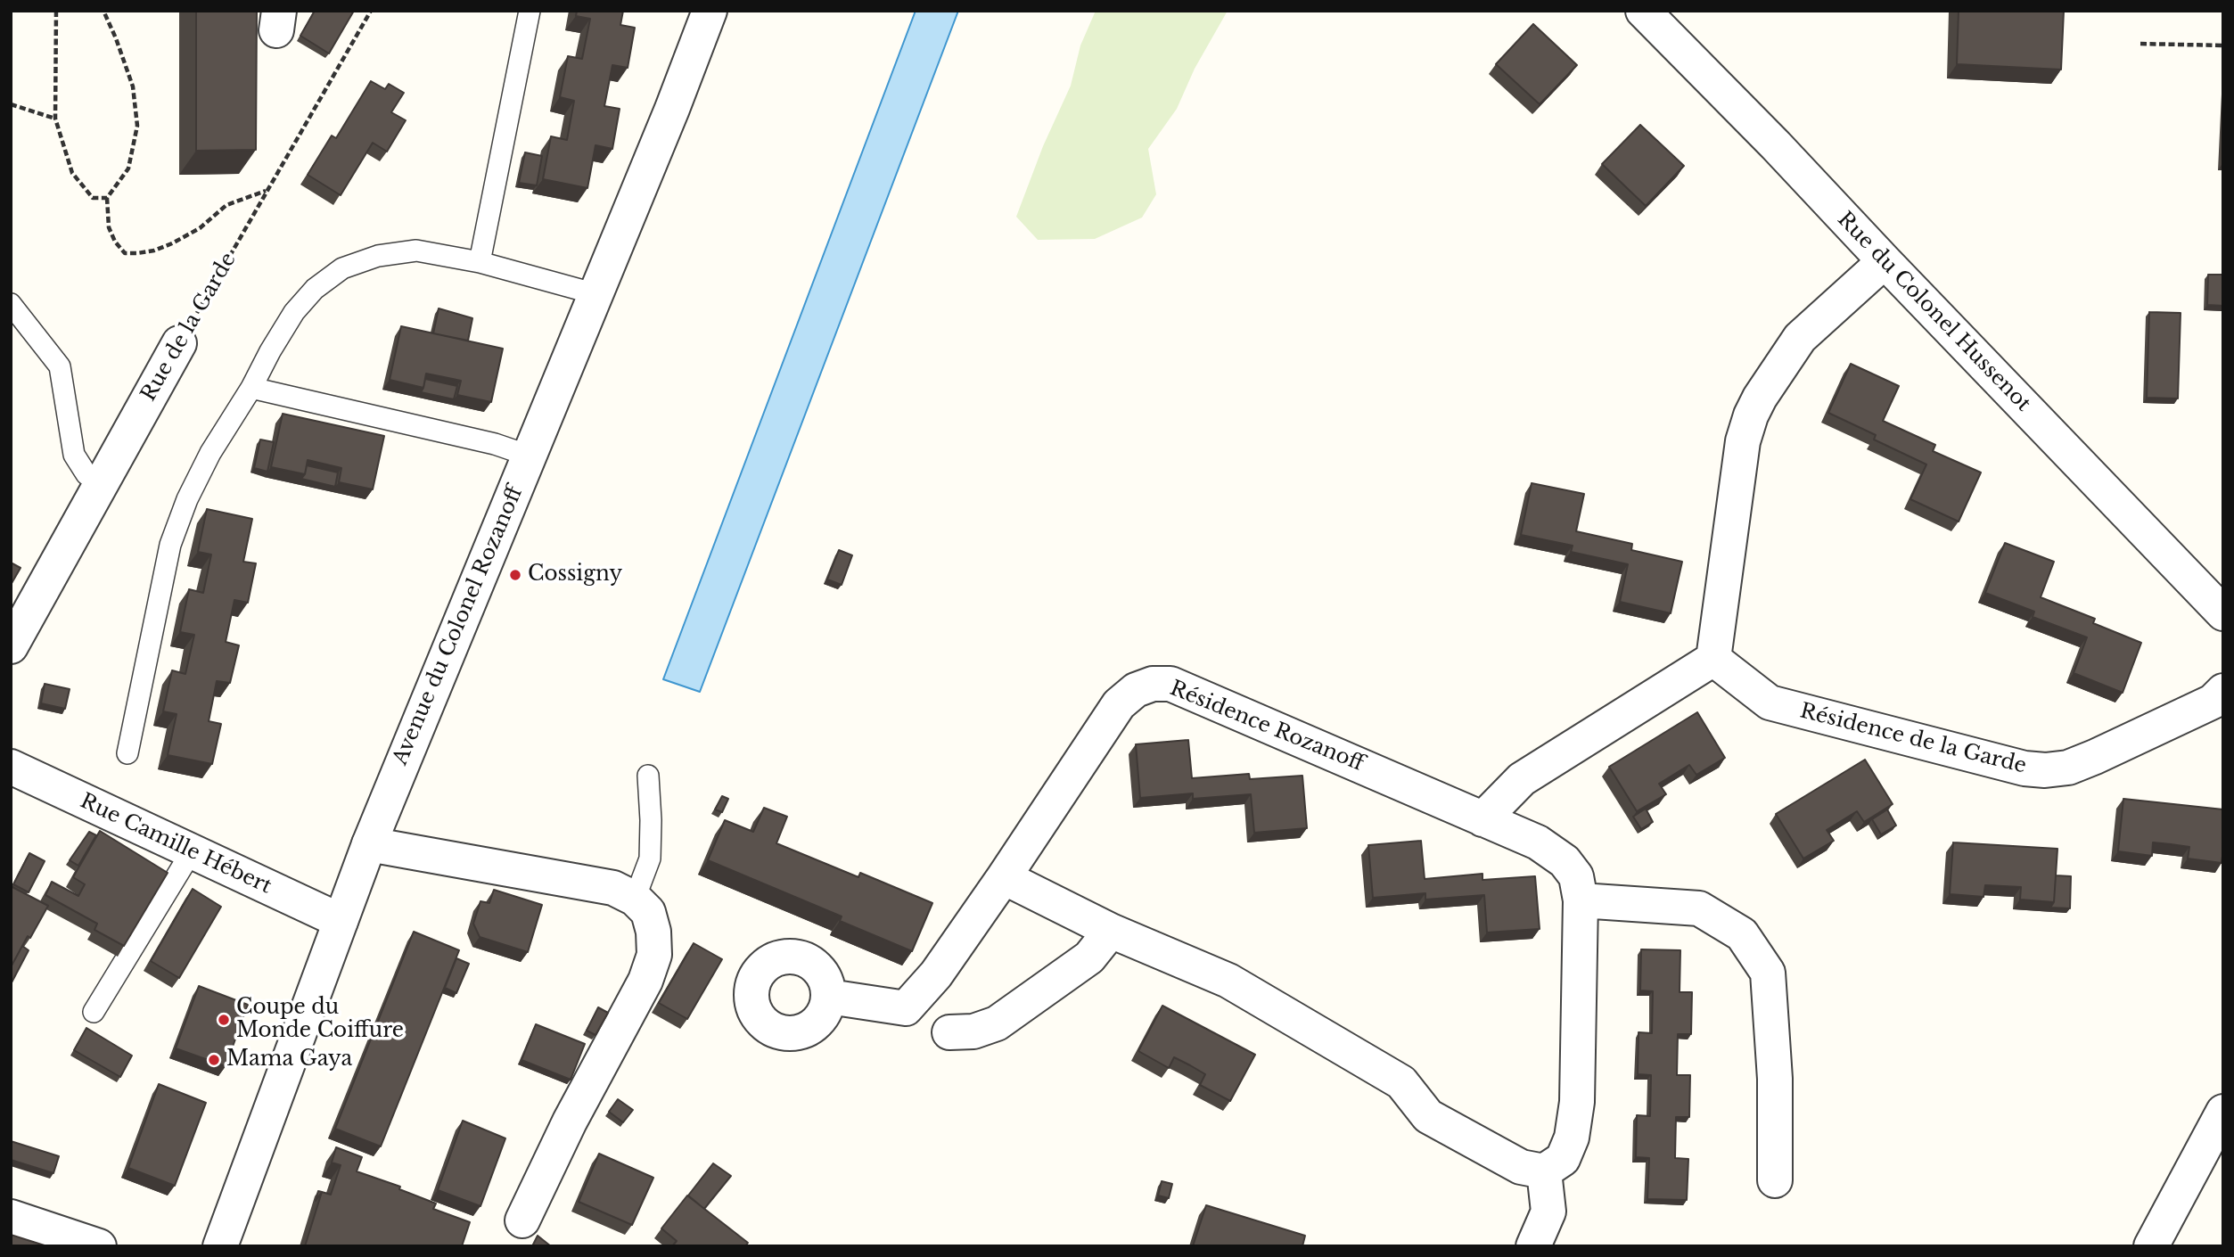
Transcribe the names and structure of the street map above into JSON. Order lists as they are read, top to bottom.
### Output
{
  "streets": {
    "street": [
      "Rue du Colonel Hussenot",
      "Rue de la Garde",
      "Avenue du Colonel Rozanoff",
      "Résidence Rozanoff",
      "Résidence de la Garde",
      "Rue Camille Hébert"
    ]
  },
  "crossings": [
    ["Avenue du Colonel Rozanoff", "Rue Camille Hébert"]
  ],
  "places": ["Cossigny", "Coupe du Monde Coiffure", "Mama Gaya"]
}
